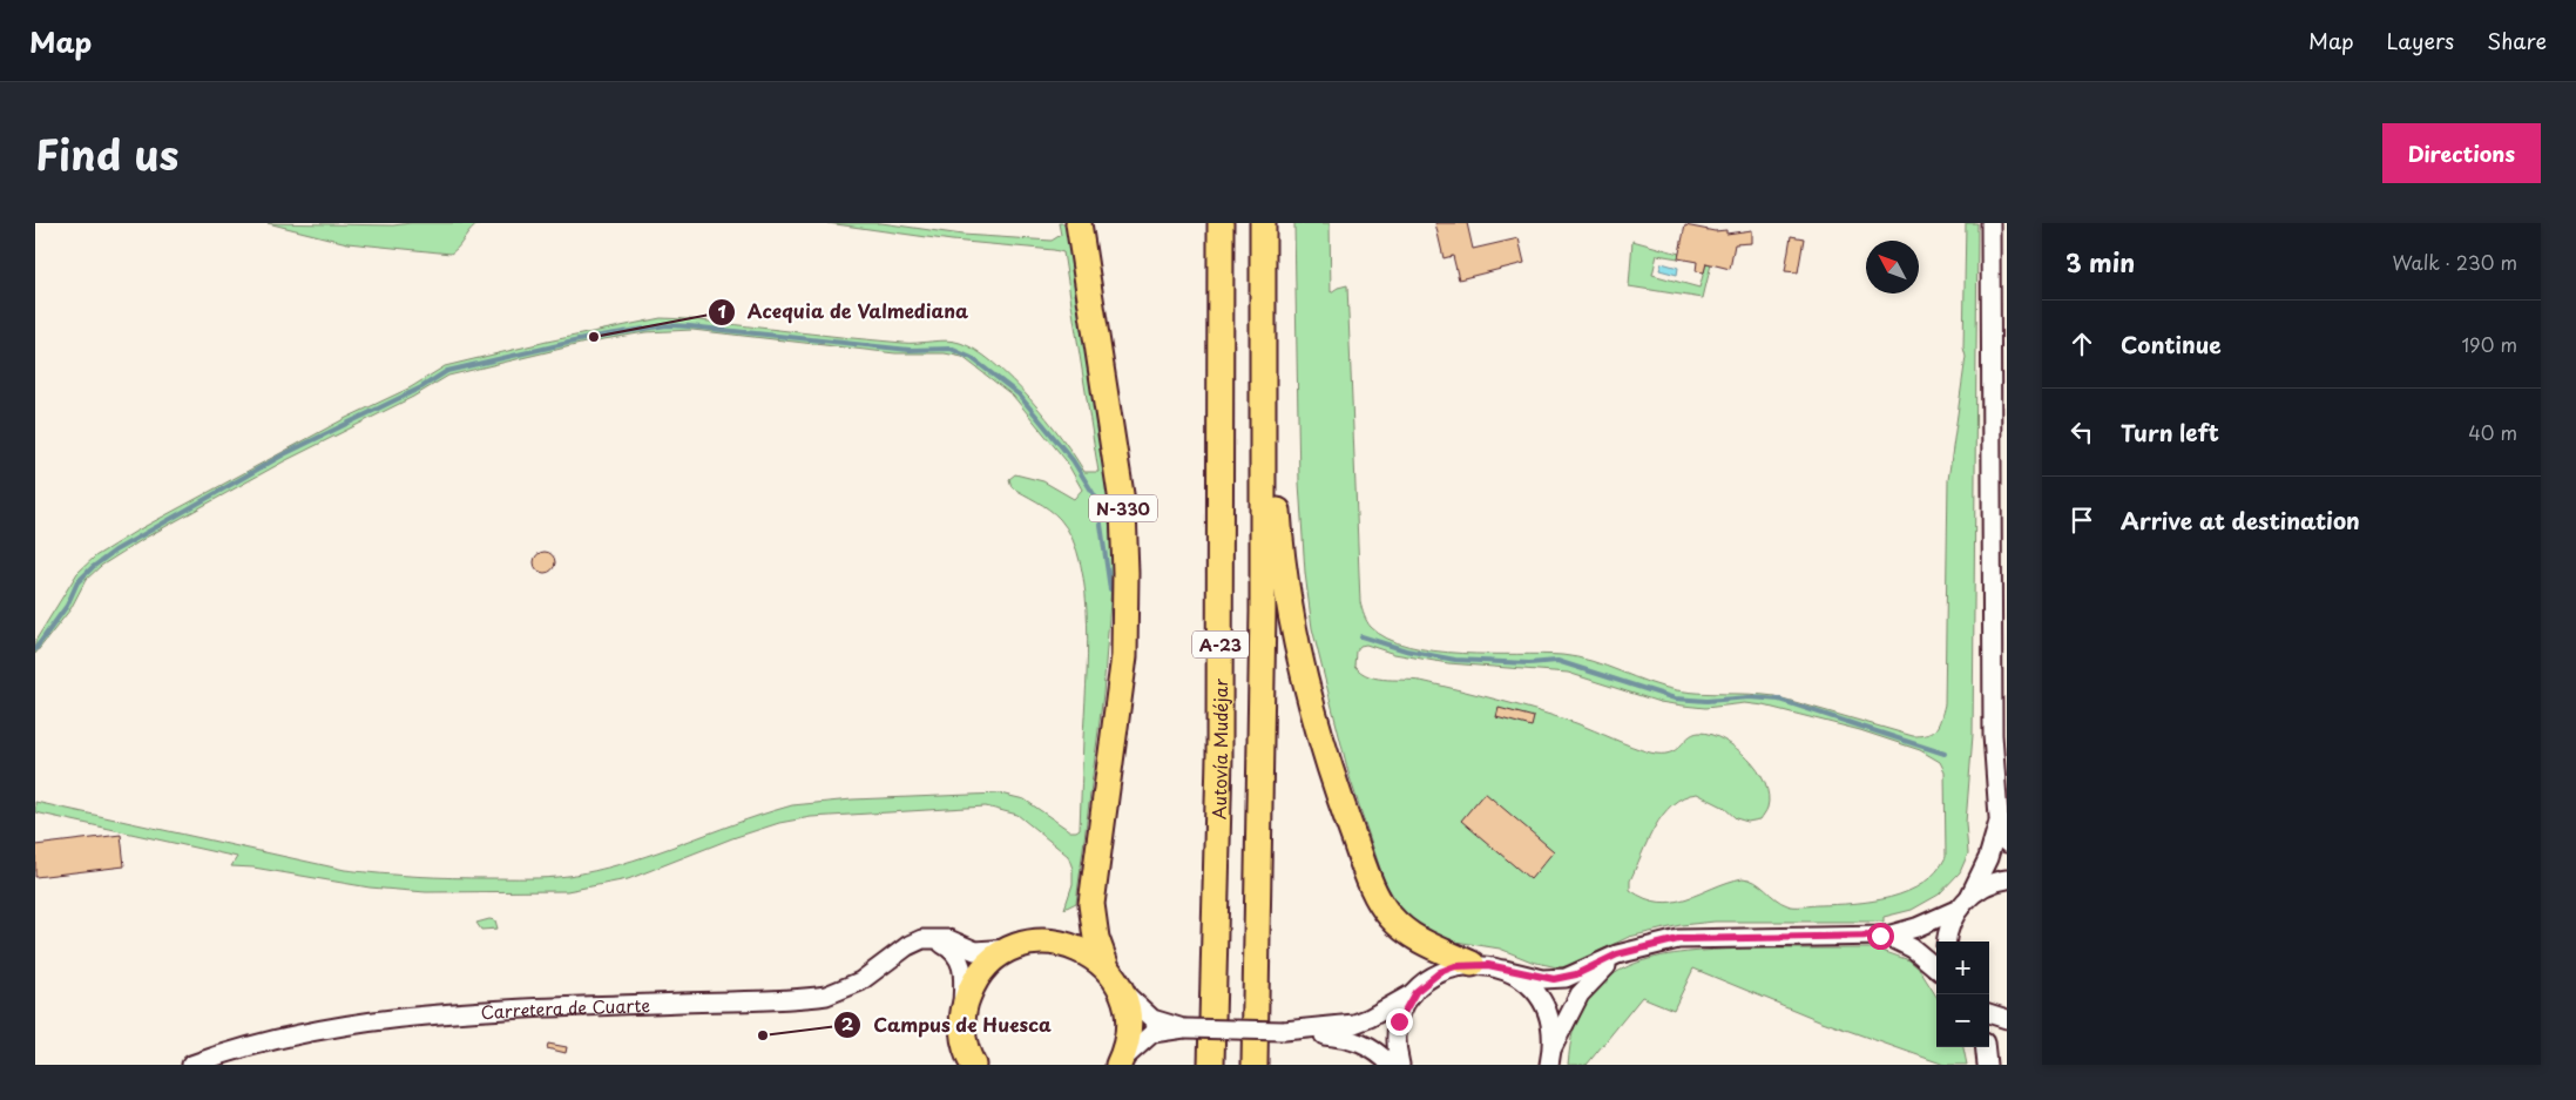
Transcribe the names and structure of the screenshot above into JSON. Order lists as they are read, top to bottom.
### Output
{
  "streets": {
    "highway": ["N-330", "A-23", "Autovía Mudéjar"],
    "street": ["Carretera de Cuarte"]
  },
  "places": ["Acequia de Valmediana", "Campus de Huesca"],
  "north": "top left",
  "page": {
    "header": "Map",
    "nav": ["Map", "Layers", "Share"],
    "title": "Find us",
    "buttons": "Directions",
    "heading": ["3 min", "Walk · 230 m"],
    "list": [
      ["Continue", "190 m"],
      ["Turn left", "40 m"],
      "Arrive at destination"
    ],
    "map_buttons": ["+", "−"]
  }
}
